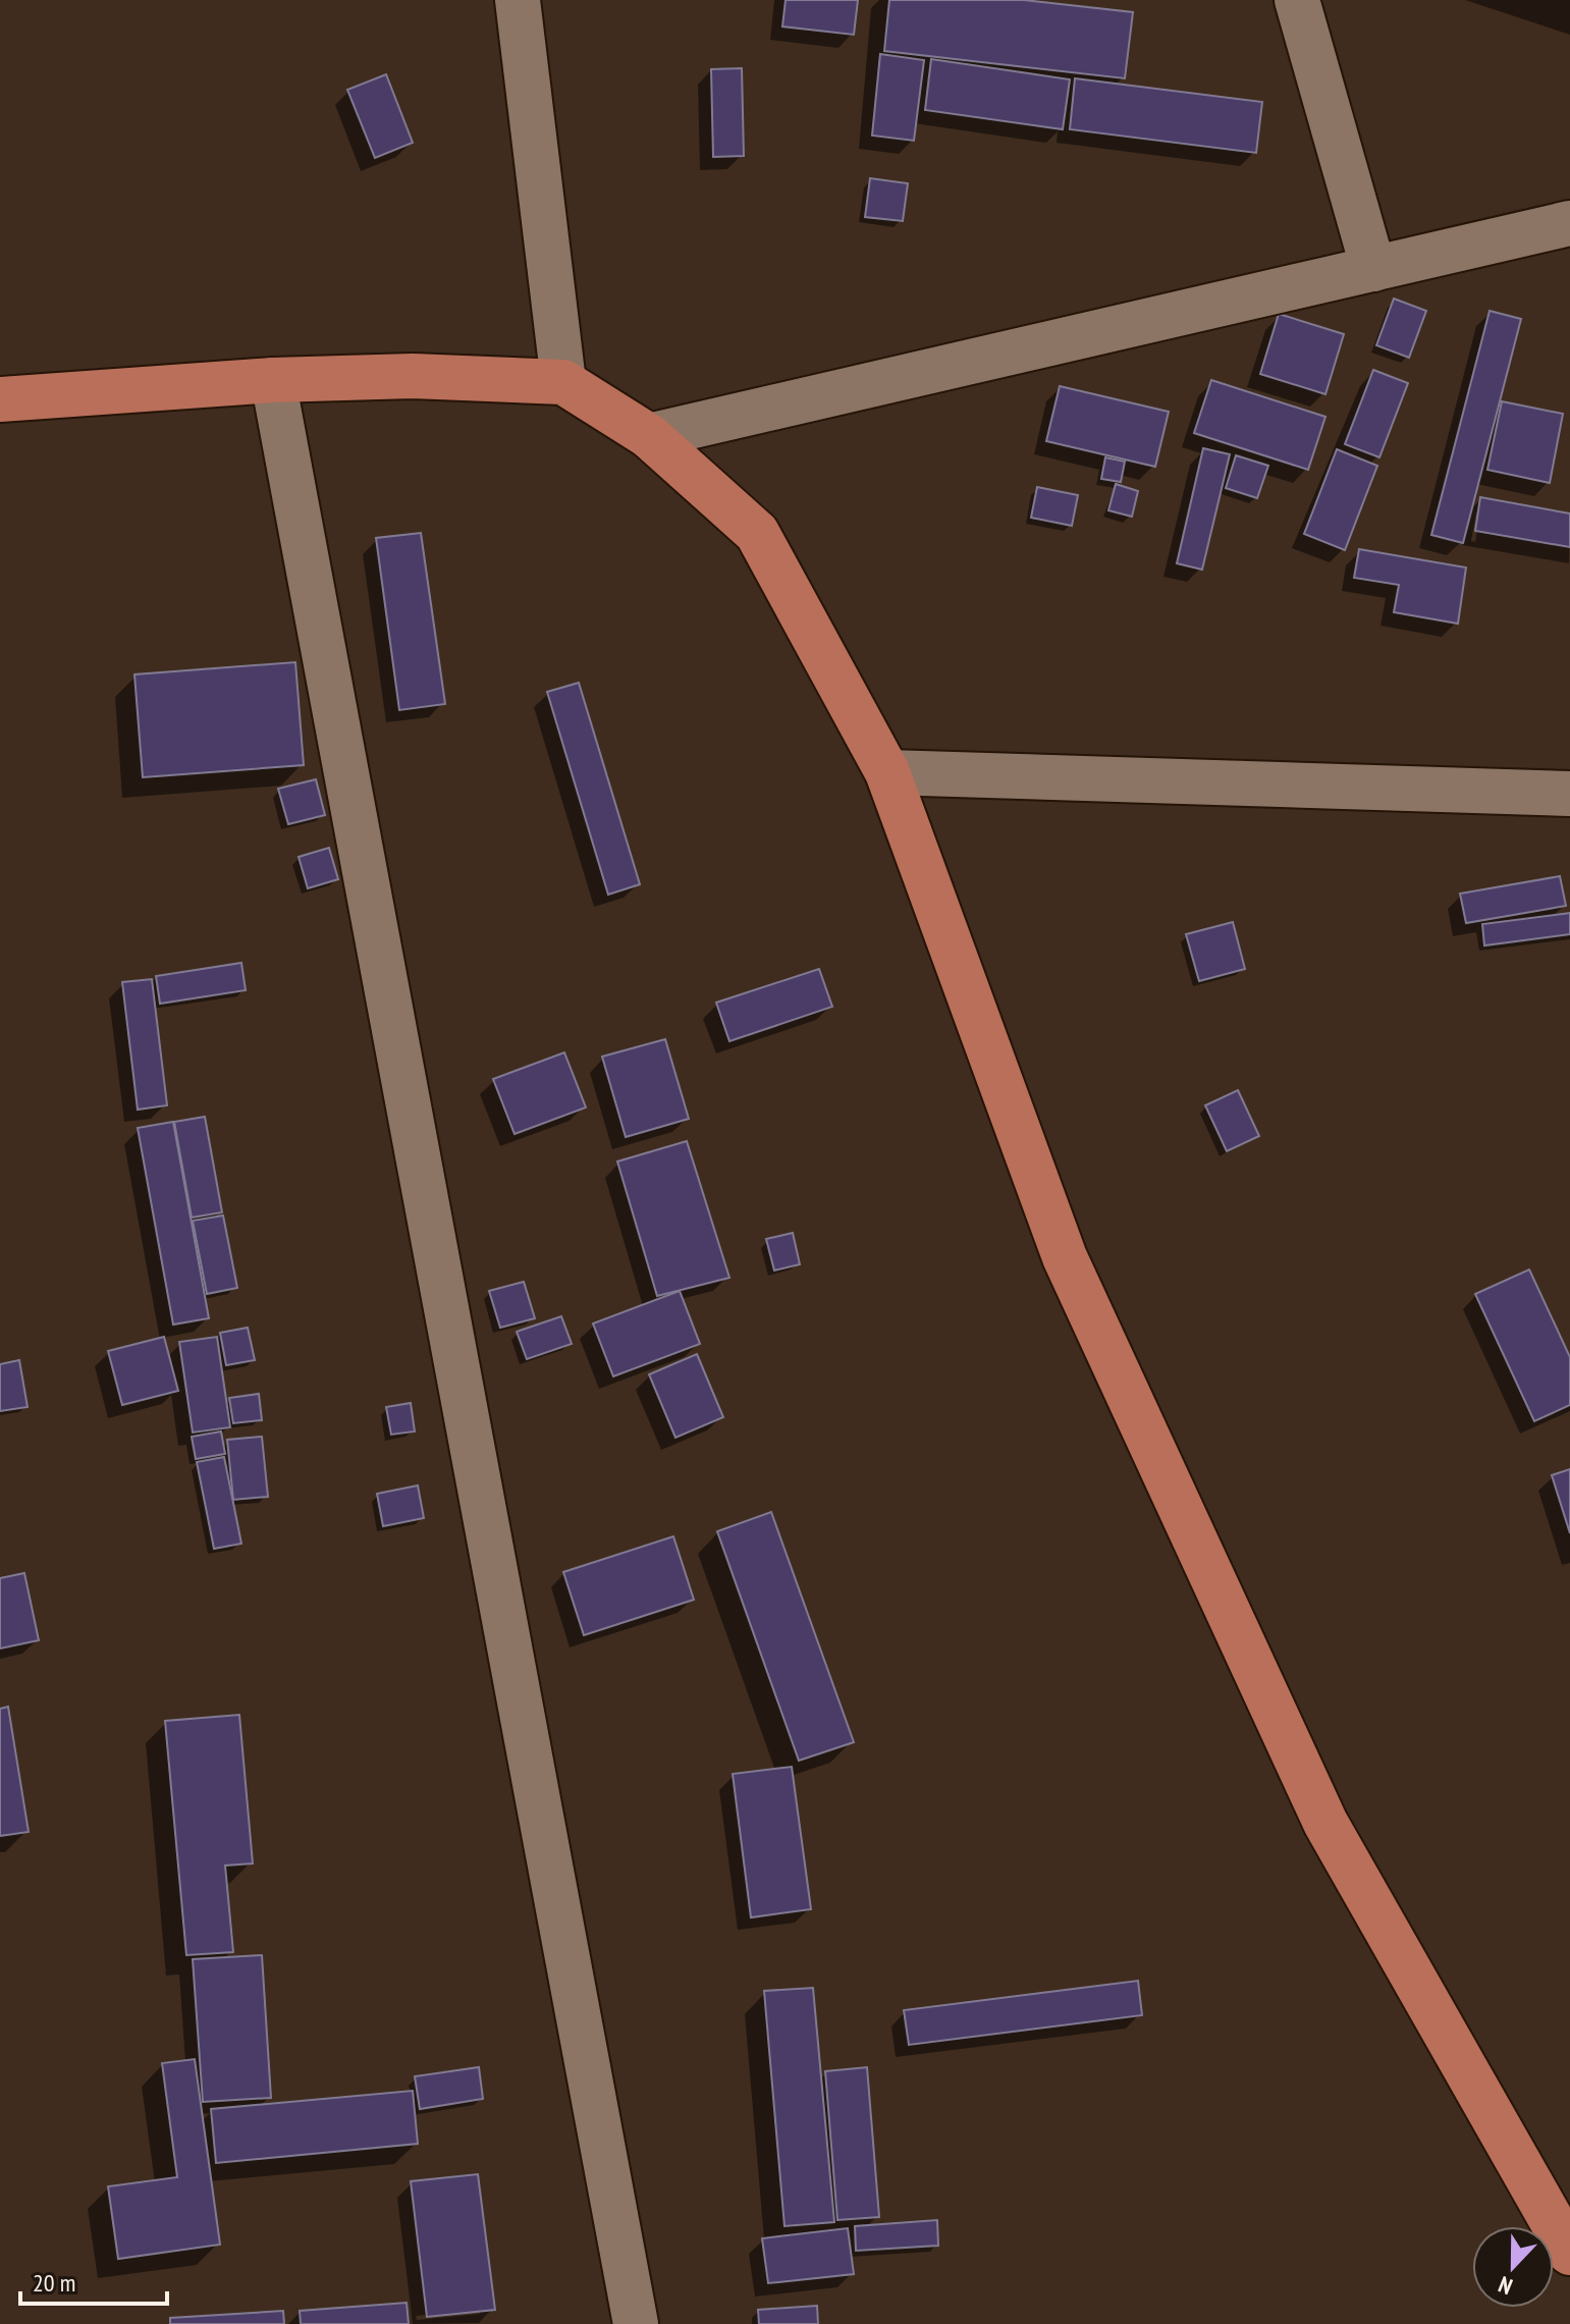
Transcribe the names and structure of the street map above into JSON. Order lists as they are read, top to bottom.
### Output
{
  "scale_bar": "20 m",
  "north": "bottom"
}
